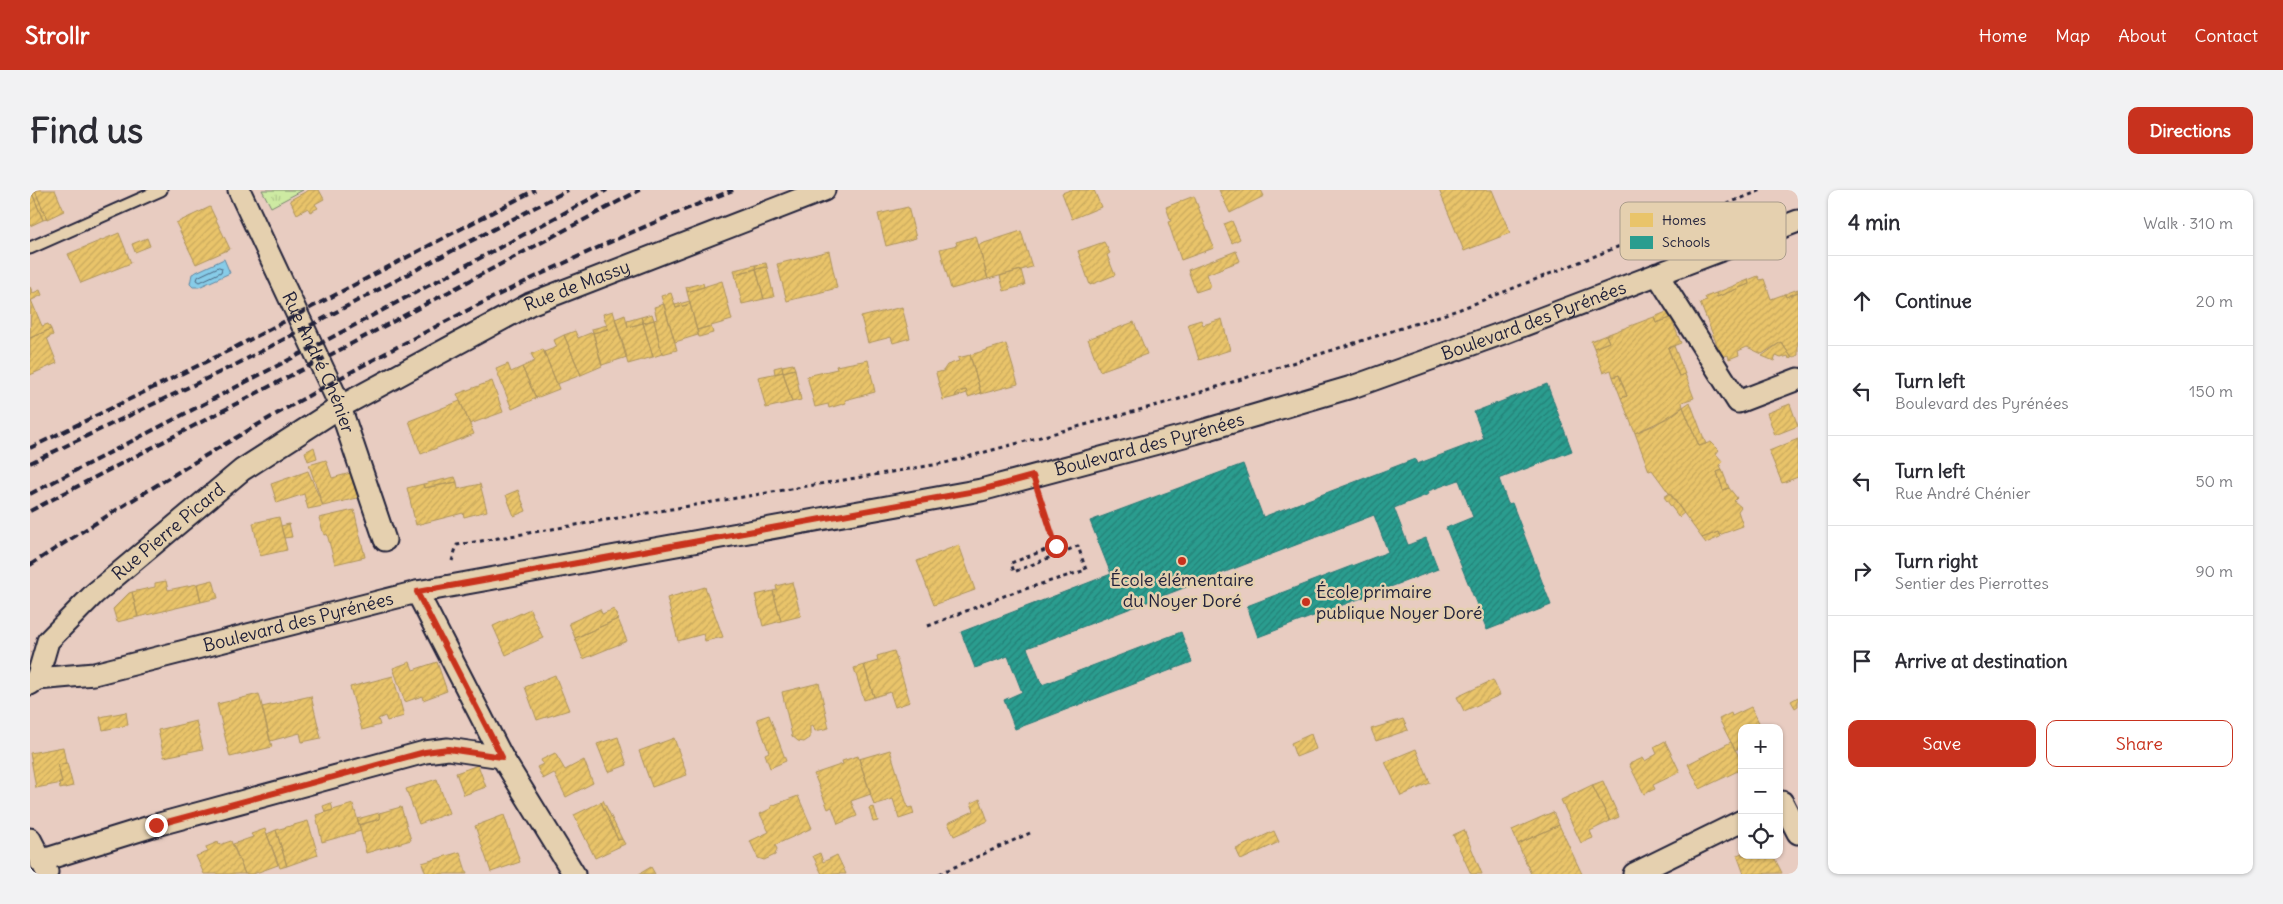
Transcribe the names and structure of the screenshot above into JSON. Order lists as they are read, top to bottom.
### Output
{
  "streets": {
    "street": [
      "Rue de Massy",
      "Boulevard des Pyrénées",
      "Rue André Chénier",
      "Rue Pierre Picard"
    ]
  },
  "crossings": [
    ["Rue de Massy", "Rue André Chénier"],
    ["Rue de Massy", "Rue Pierre Picard"],
    ["Boulevard des Pyrénées", "Rue Pierre Picard"],
    ["Rue André Chénier", "Rue Pierre Picard"]
  ],
  "places": ["École élémentaire du Noyer Doré", "École primaire publique Noyer Doré"],
  "legend": ["Homes", "Schools"],
  "page": {
    "header": "Strollr",
    "nav": [
      "Home",
      "Map",
      "About",
      "Contact"
    ],
    "buttons": [
      "Directions",
      ["Save", "Share"]
    ],
    "title": "Find us",
    "heading": ["4 min", "Walk · 310 m"],
    "list": [
      ["Continue", "20 m"],
      ["Turn left", "Boulevard des Pyrénées", "150 m"],
      ["Turn left", "Rue André Chénier", "50 m"],
      ["Turn right", "Sentier des Pierrottes", "90 m"],
      "Arrive at destination"
    ],
    "map_buttons": ["+", "−"]
  }
}
